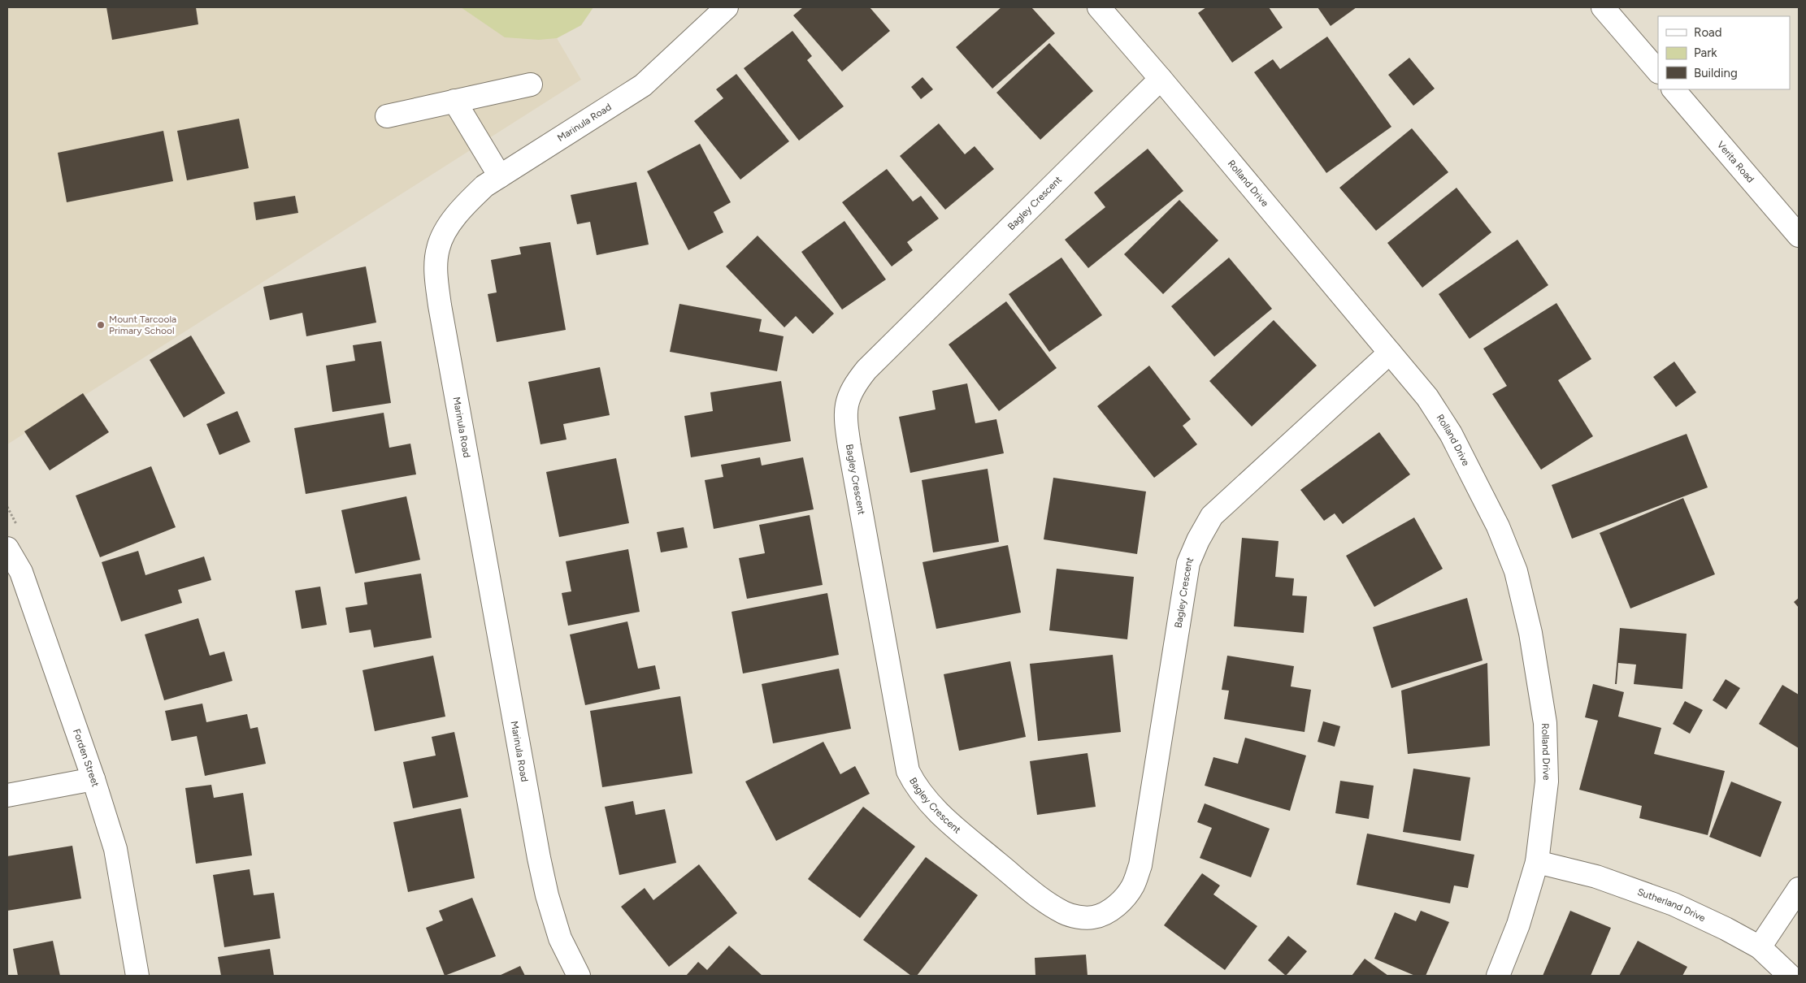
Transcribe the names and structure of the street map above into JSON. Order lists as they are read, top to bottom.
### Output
{
  "streets": {
    "street": [
      "Marinula Road",
      "Verita Road",
      "Rolland Drive",
      "Bagley Crescent",
      "Forden Street",
      "Sutherland Drive"
    ]
  },
  "crossings": [
    ["Rolland Drive", "Bagley Crescent"],
    ["Rolland Drive", "Sutherland Drive"]
  ],
  "places": ["Mount Tarcoola Primary School"],
  "legend": ["Road", "Park", "Building"]
}
